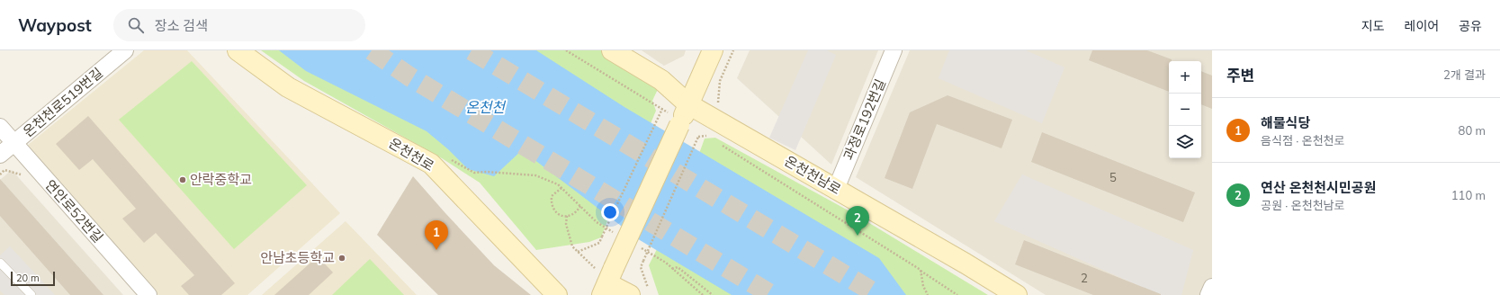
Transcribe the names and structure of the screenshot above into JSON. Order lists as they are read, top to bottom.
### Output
{
  "streets": {
    "street": [
      "온천천로519번길",
      "과정로192번길",
      "온천천로",
      "온천천남로",
      "연안로52번길"
    ]
  },
  "crossings": [
    ["온천천로519번길", "연안로52번길"],
    ["과정로192번길", "온천천남로"]
  ],
  "water": ["온천천"],
  "places": ["안락중학교", "안남초등학교"],
  "house_numbers": ["5", "2"],
  "scale_bar": "20 m",
  "page": {
    "header": "Waypost",
    "search": "장소 검색",
    "nav": ["지도", "레이어", "공유"],
    "heading": ["주변", "2개 결과"],
    "map_buttons": ["+", "−"],
    "list": [
      {
        "mark": "1",
        "name": "해물식당",
        "note": "음식점 · 온천천로",
        "value": "80 m"
      },
      {
        "mark": "2",
        "name": "연산 온천천시민공원",
        "note": "공원 · 온천천남로",
        "value": "110 m"
      }
    ],
    "pins": ["2", "1"],
    "scale": "20 m"
  }
}
